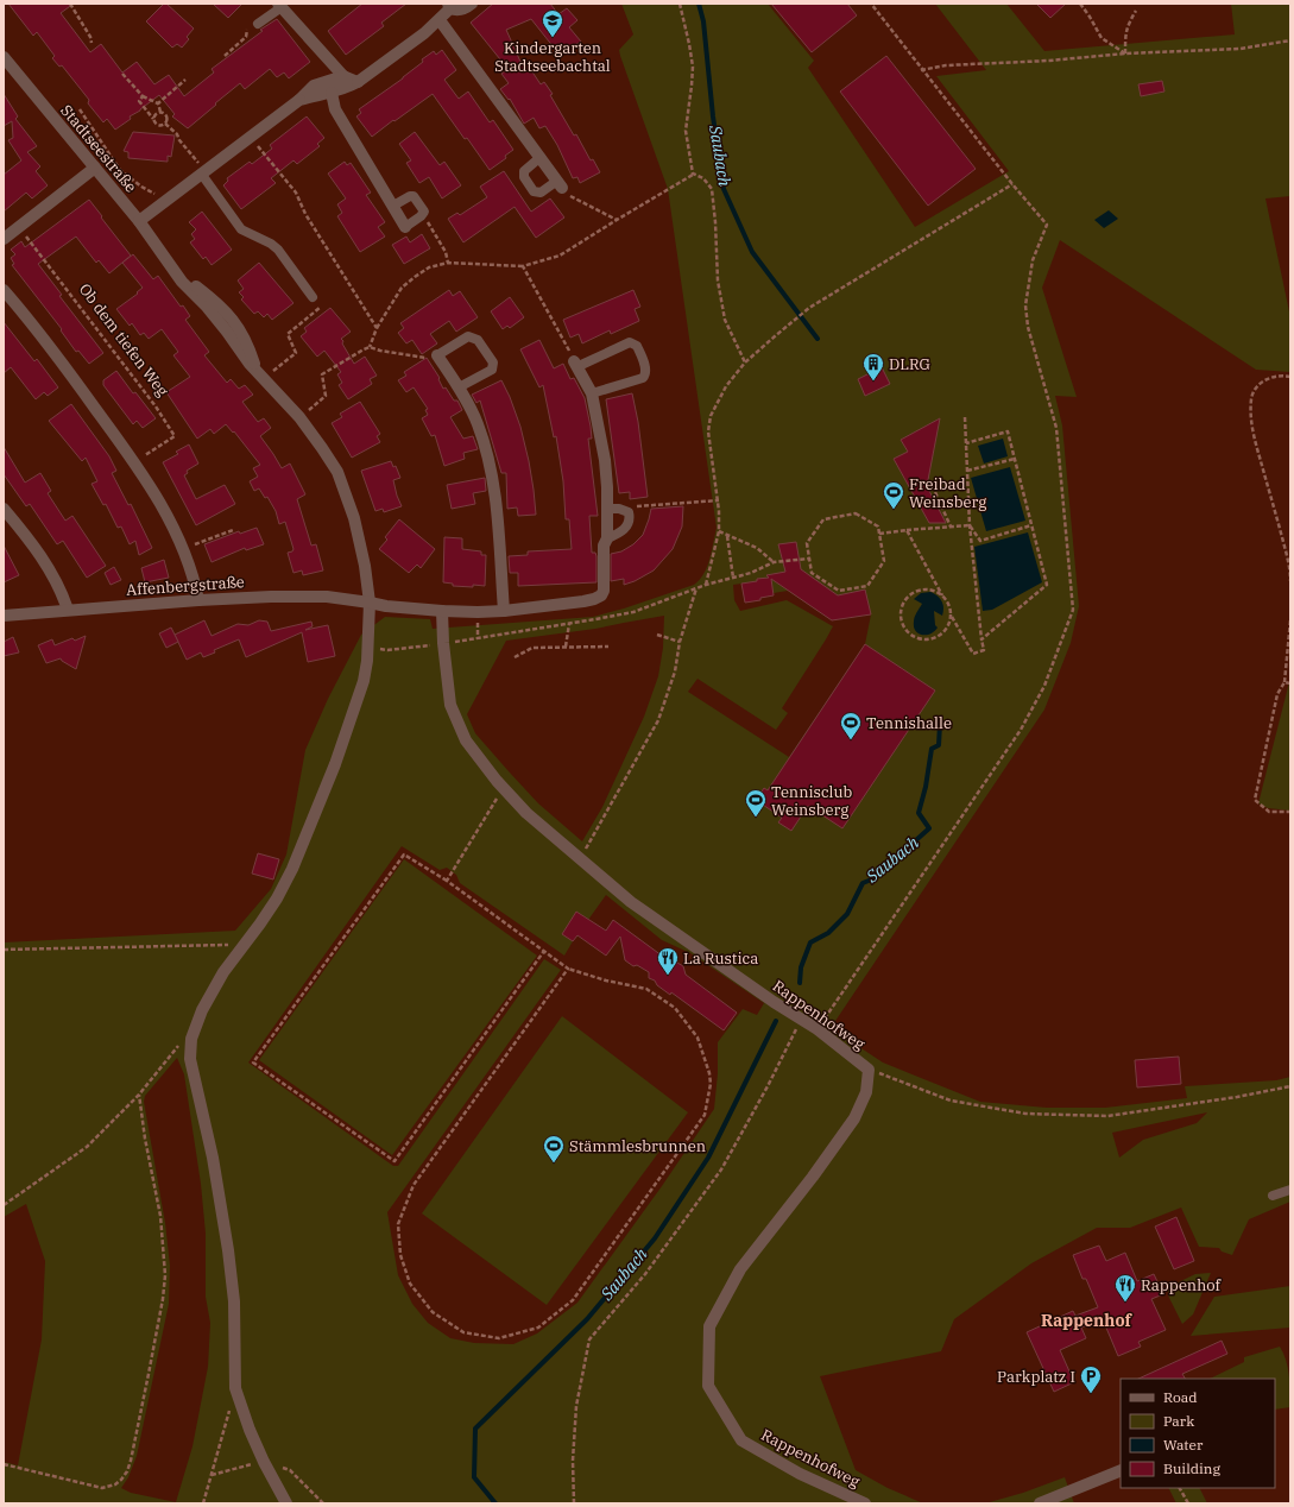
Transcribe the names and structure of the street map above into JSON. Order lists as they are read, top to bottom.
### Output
{
  "streets": {
    "street": ["Stadtseestraße", "Affenbergstraße", "Rappenhofweg"],
    "path": ["Ob dem tiefen Weg"]
  },
  "crossings": [
    ["Stadtseestraße", "Affenbergstraße"],
    ["Affenbergstraße", "Rappenhofweg"]
  ],
  "districts": ["Rappenhof"],
  "water": ["Saubach"],
  "places": {
    "school or university": ["Kindergarten Stadtseebachtal"],
    "building": ["DLRG"],
    "sports": [
      "Freibad Weinsberg",
      "Tennishalle",
      "Tennisclub Weinsberg",
      "Stämmlesbrunnen"
    ],
    "restaurant": ["La Rustica", "Rappenhof"],
    "parking": ["Parkplatz I"]
  },
  "legend": [
    "Road",
    "Park",
    "Water",
    "Building"
  ]
}
